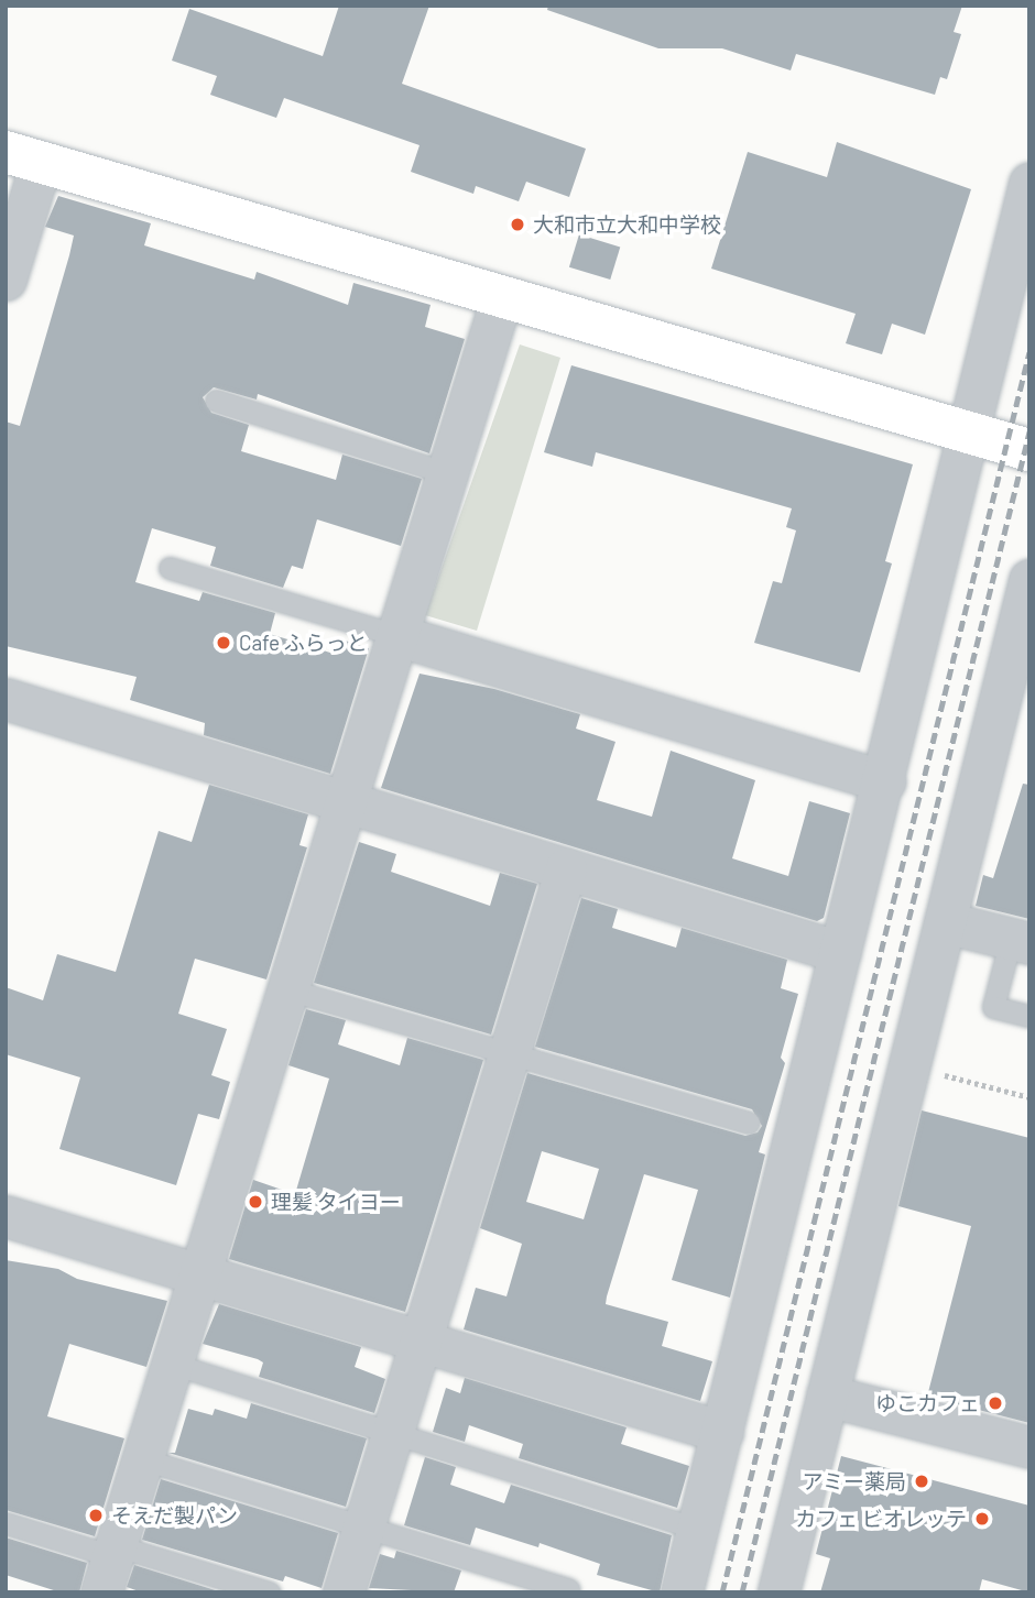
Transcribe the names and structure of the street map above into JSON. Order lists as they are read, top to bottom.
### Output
{
  "places": [
    "大和市立大和中学校",
    "Cafe ふらっと",
    "理髪 タイヨー",
    "ゆこカフェ",
    "アミー薬局",
    "そえだ製パン",
    "カフェ ビオレッテ"
  ]
}
